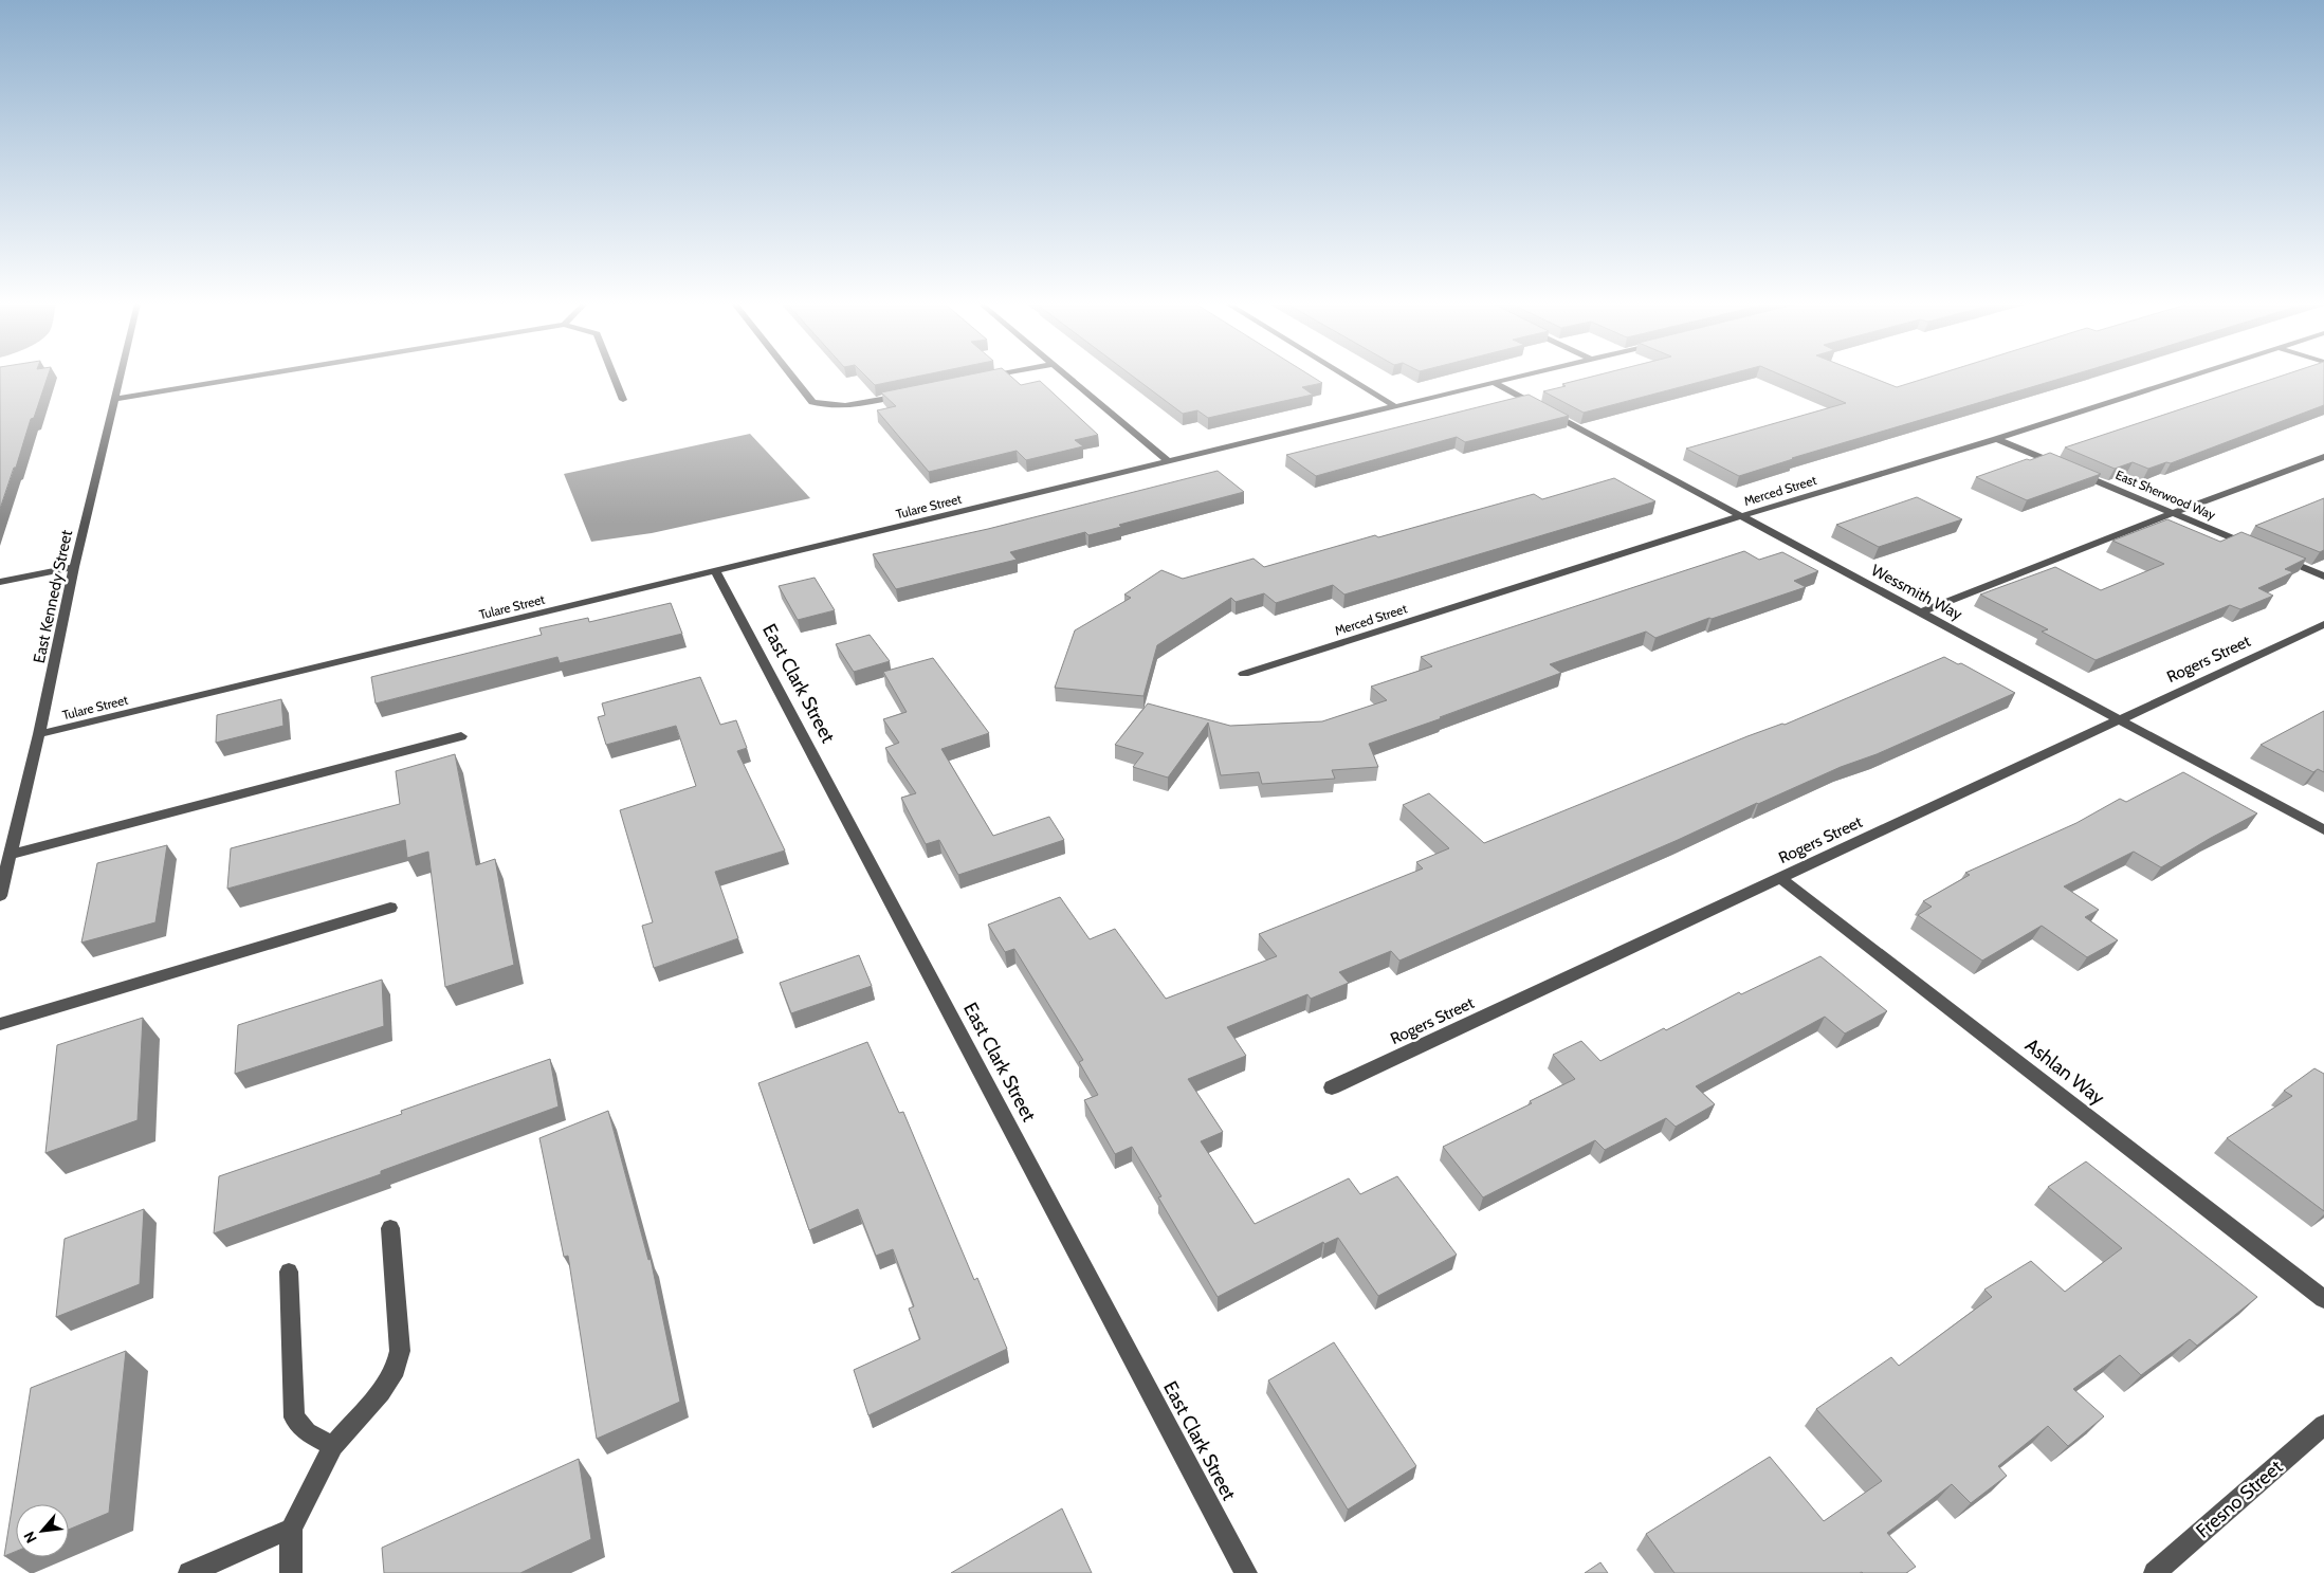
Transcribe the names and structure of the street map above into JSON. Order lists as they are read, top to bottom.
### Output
{
  "streets": {
    "street": [
      "Merced Street",
      "East Sherwood Way",
      "Tulare Street",
      "Wessmith Way",
      "East Kennedy Street",
      "Rogers Street",
      "East Clark Street",
      "Ashlan Way",
      "Fresno Street"
    ]
  },
  "crossings": [
    ["Merced Street", "East Sherwood Way"],
    ["Merced Street", "Wessmith Way"],
    ["Tulare Street", "Wessmith Way"],
    ["Tulare Street", "East Kennedy Street"],
    ["Tulare Street", "East Clark Street"],
    ["Wessmith Way", "Rogers Street"],
    ["Rogers Street", "Ashlan Way"]
  ],
  "north": "bottom left"
}
